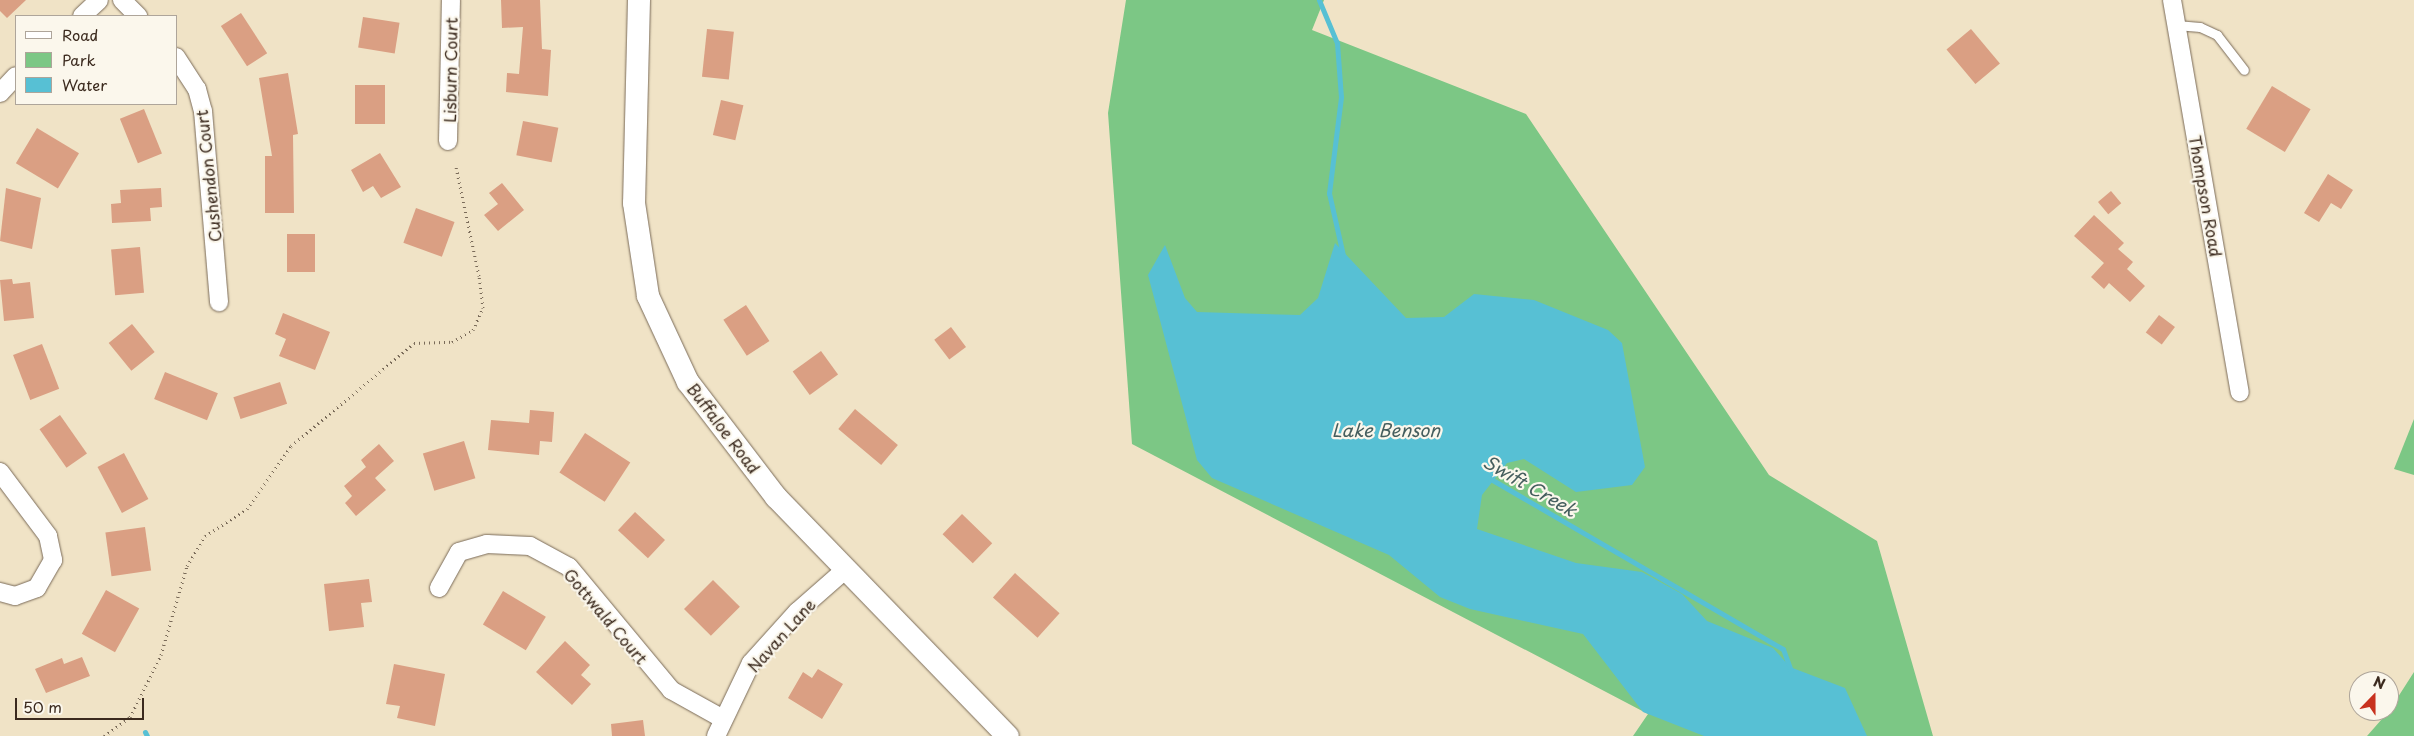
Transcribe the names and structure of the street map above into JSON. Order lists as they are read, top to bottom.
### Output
{
  "streets": {
    "street": [
      "Lisburn Court",
      "Cushendon Court",
      "Thompson Road",
      "Buffaloe Road",
      "Gottwald Court",
      "Navan Lane"
    ]
  },
  "crossings": [
    ["Buffaloe Road", "Navan Lane"],
    ["Gottwald Court", "Navan Lane"]
  ],
  "water": ["Lake Benson", "Swift Creek"],
  "legend": ["Road", "Park", "Water"],
  "scale_bar": "50 m",
  "north": "top"
}
